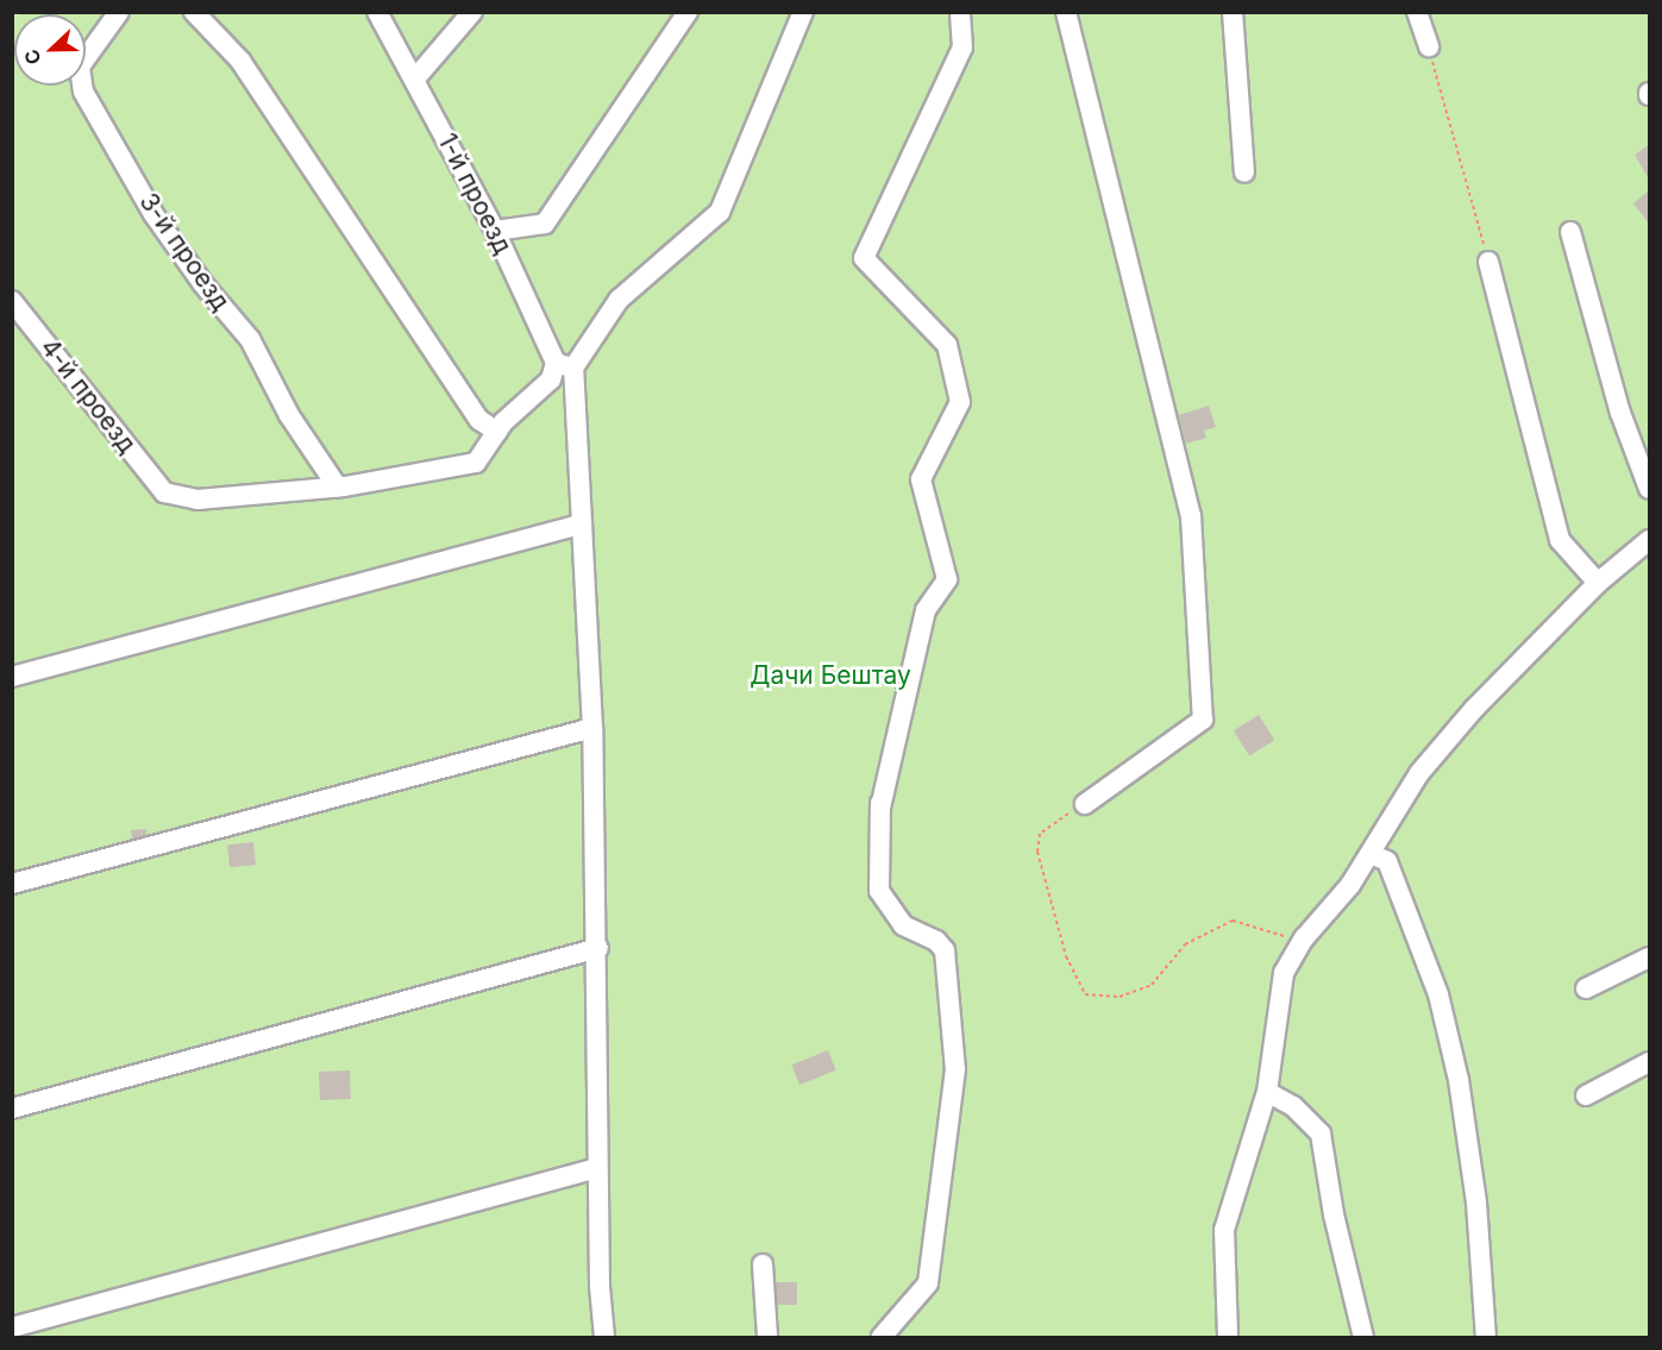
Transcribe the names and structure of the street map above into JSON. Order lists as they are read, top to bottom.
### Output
{
  "streets": {
    "lane": ["1-й проезд", "3-й проезд", "4-й проезд"]
  },
  "crossings": [
    ["3-й проезд", "4-й проезд"]
  ],
  "parks": ["Дачи Бештау"],
  "north": "left"
}
